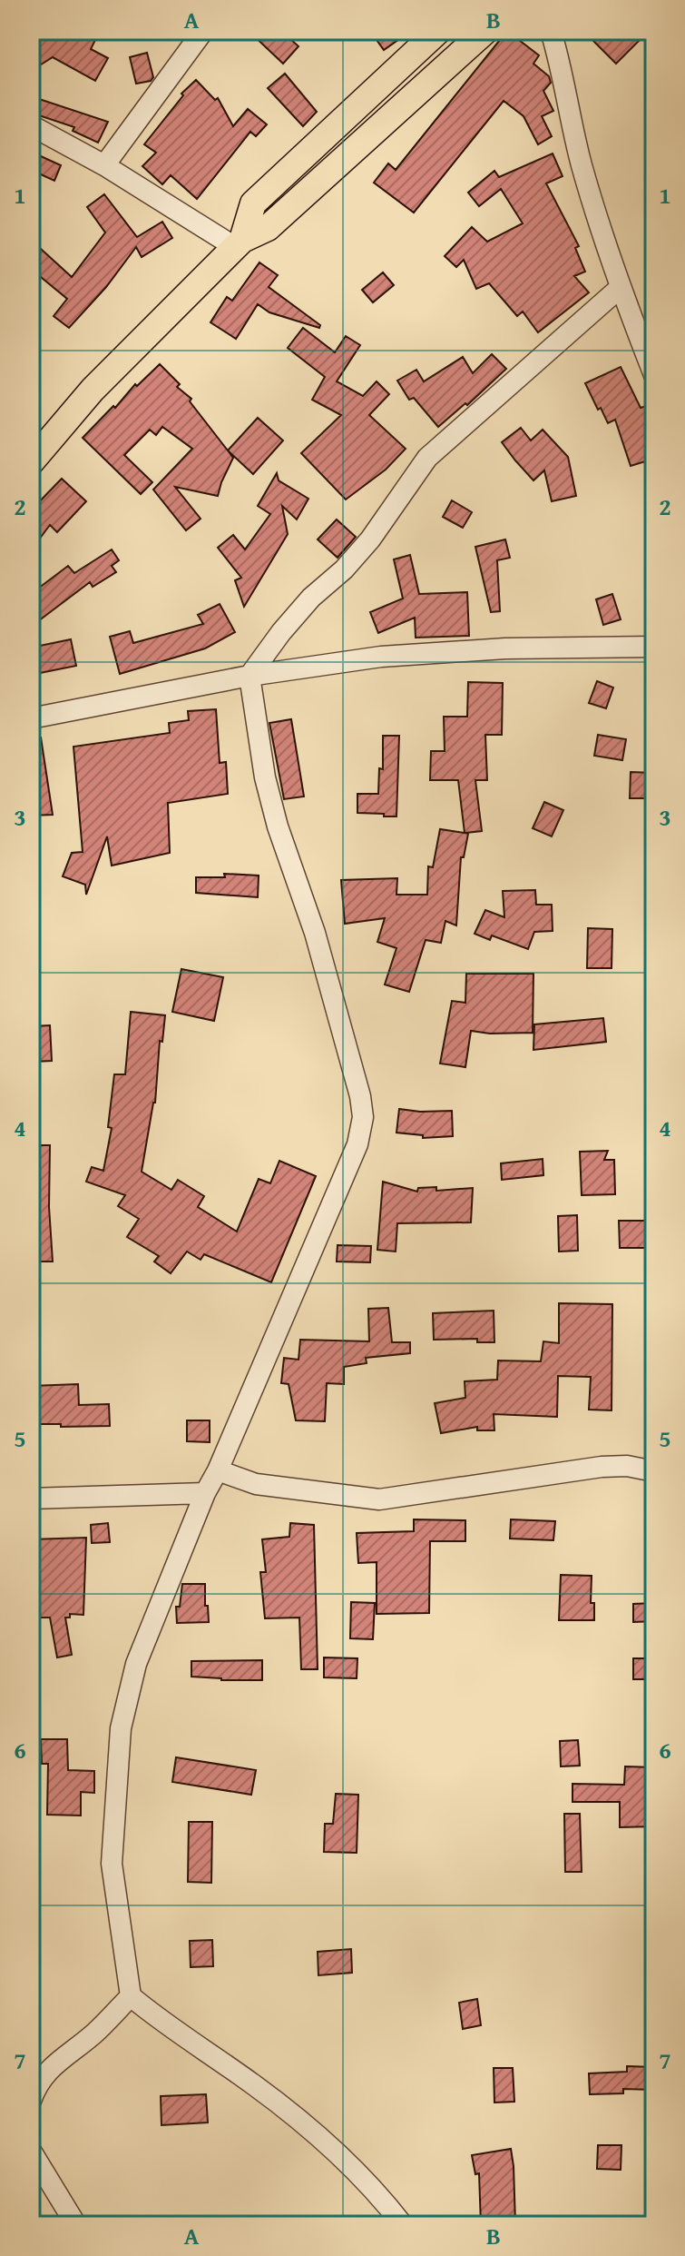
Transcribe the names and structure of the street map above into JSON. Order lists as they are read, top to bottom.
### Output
{
  "grid": {
    "columns": ["A", "B"],
    "rows": [
      "1",
      "2",
      "3",
      "4",
      "5",
      "6",
      "7"
    ]
  }
}
